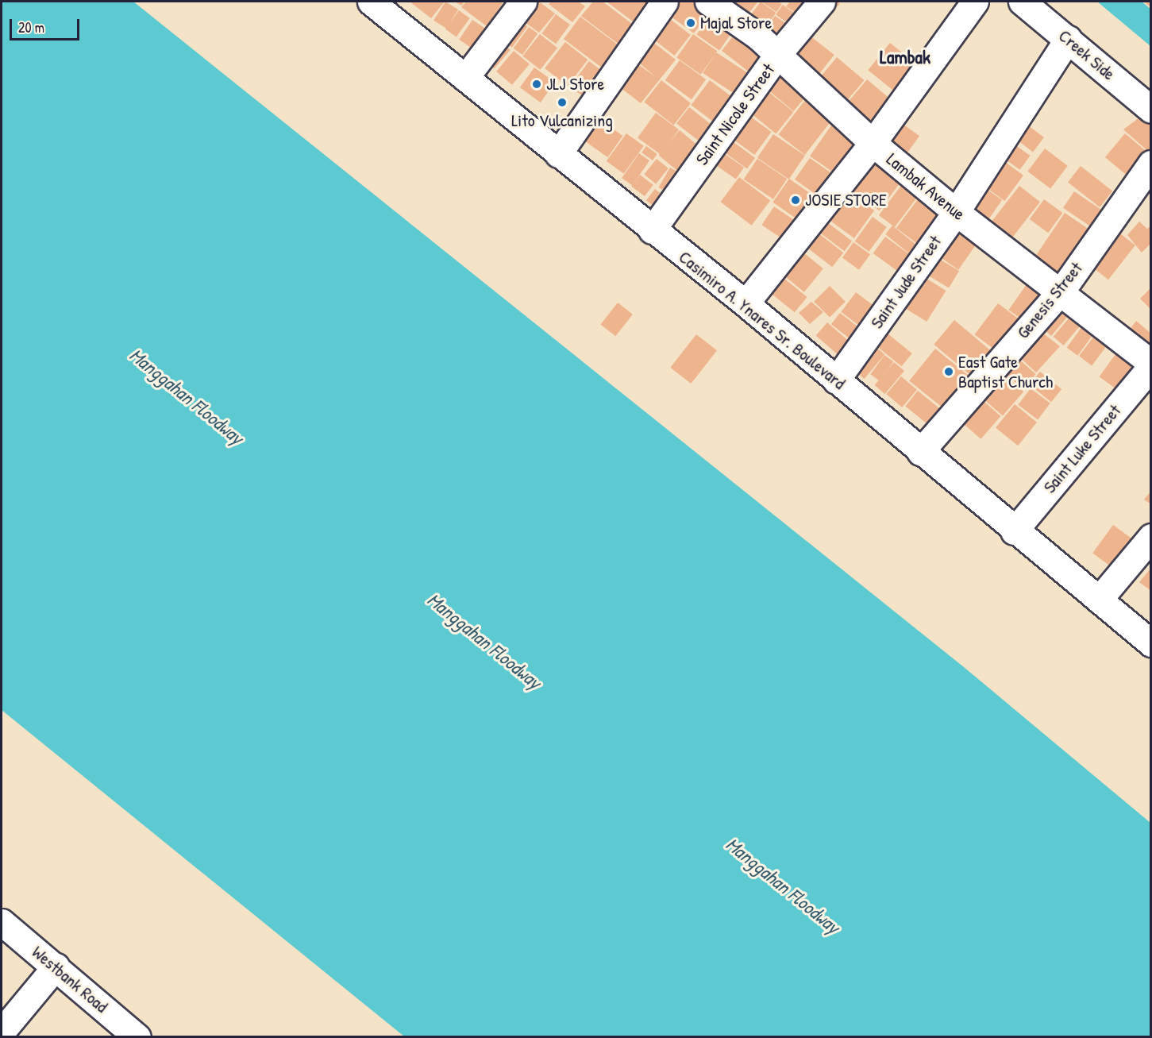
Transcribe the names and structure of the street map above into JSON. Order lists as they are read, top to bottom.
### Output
{
  "streets": {
    "street": [
      "Creek Side",
      "Saint Nicole Street",
      "Lambak Avenue",
      "Saint Jude Street",
      "Genesis Street",
      "Casimiro A. Ynares Sr. Boulevard",
      "Saint Luke Street",
      "Westbank Road"
    ]
  },
  "crossings": [
    ["Creek Side", "Saint Jude Street"],
    ["Saint Nicole Street", "Lambak Avenue"],
    ["Saint Nicole Street", "Casimiro A. Ynares Sr. Boulevard"],
    ["Lambak Avenue", "Saint Jude Street"],
    ["Lambak Avenue", "Genesis Street"],
    ["Lambak Avenue", "Saint Luke Street"],
    ["Saint Jude Street", "Casimiro A. Ynares Sr. Boulevard"],
    ["Genesis Street", "Casimiro A. Ynares Sr. Boulevard"],
    ["Casimiro A. Ynares Sr. Boulevard", "Saint Luke Street"]
  ],
  "districts": ["Lambak"],
  "water": ["Manggahan Floodway"],
  "places": [
    "Majal Store",
    "JLJ Store",
    "Lito Vulcanizing",
    "JOSIE STORE",
    "East Gate Baptist Church"
  ],
  "scale_bar": "20 m"
}
